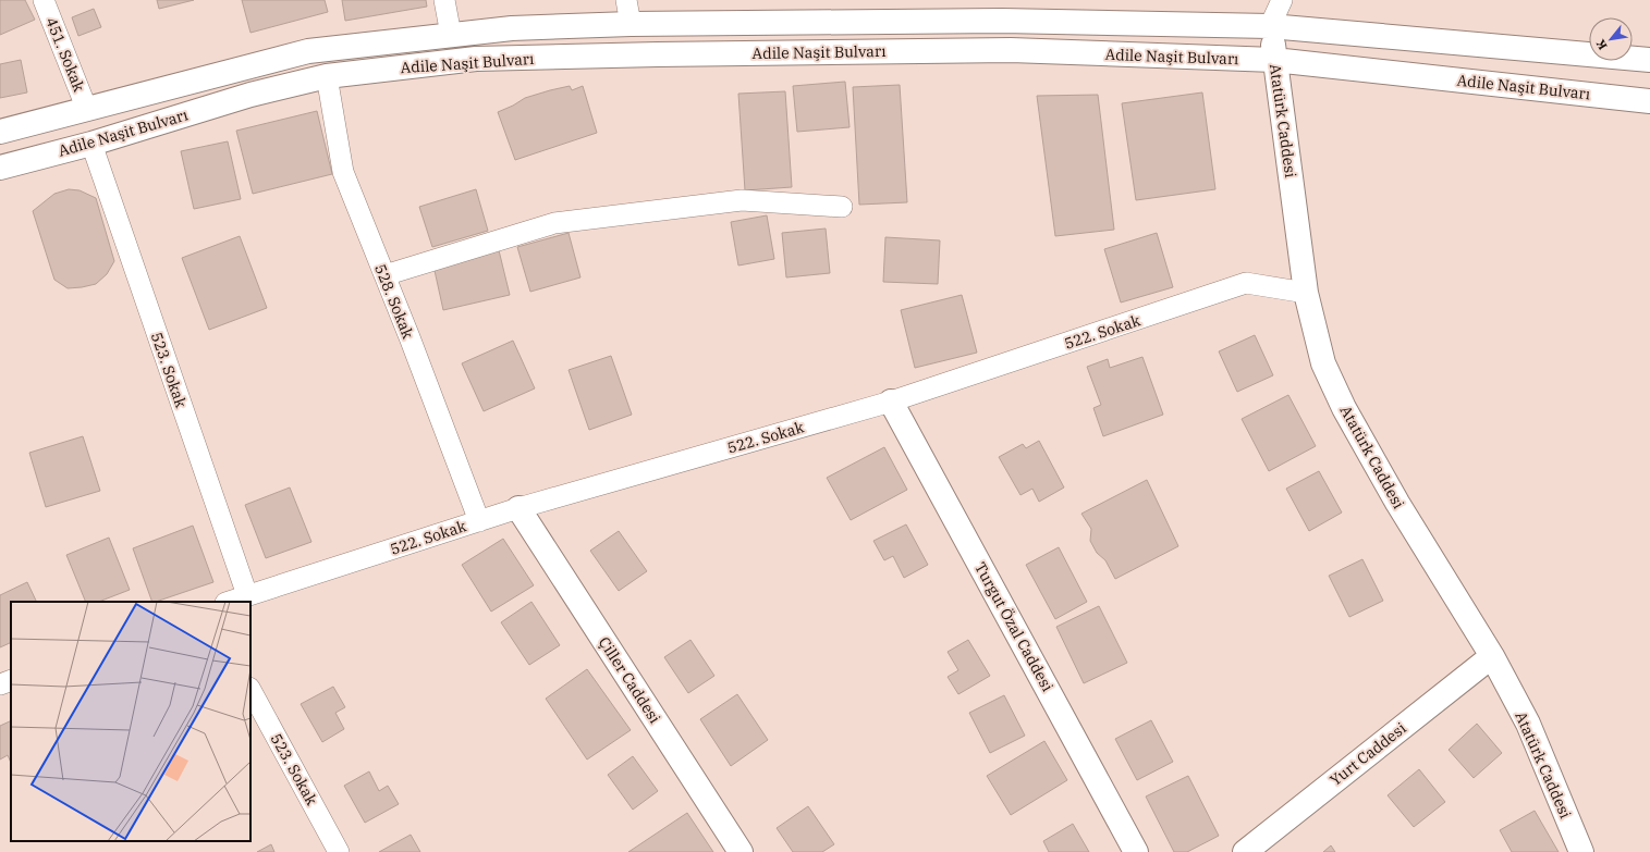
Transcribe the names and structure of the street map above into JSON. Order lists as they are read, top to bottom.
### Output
{
  "streets": {
    "main road": [
      "Adile Naşit Bulvarı",
      "Atatürk Caddesi",
      "Turgut Özal Caddesi",
      "Çiller Caddesi",
      "Yurt Caddesi"
    ],
    "street": [
      "451. Sokak",
      "528. Sokak",
      "522. Sokak",
      "523. Sokak"
    ]
  },
  "crossings": [
    ["Adile Naşit Bulvarı", "451. Sokak"],
    ["Adile Naşit Bulvarı", "Atatürk Caddesi"],
    ["Adile Naşit Bulvarı", "528. Sokak"],
    ["Adile Naşit Bulvarı", "523. Sokak"],
    ["Atatürk Caddesi", "522. Sokak"],
    ["Atatürk Caddesi", "Yurt Caddesi"],
    ["528. Sokak", "522. Sokak"],
    ["522. Sokak", "523. Sokak"],
    ["522. Sokak", "Turgut Özal Caddesi"],
    ["522. Sokak", "Çiller Caddesi"]
  ],
  "north": "bottom left"
}
